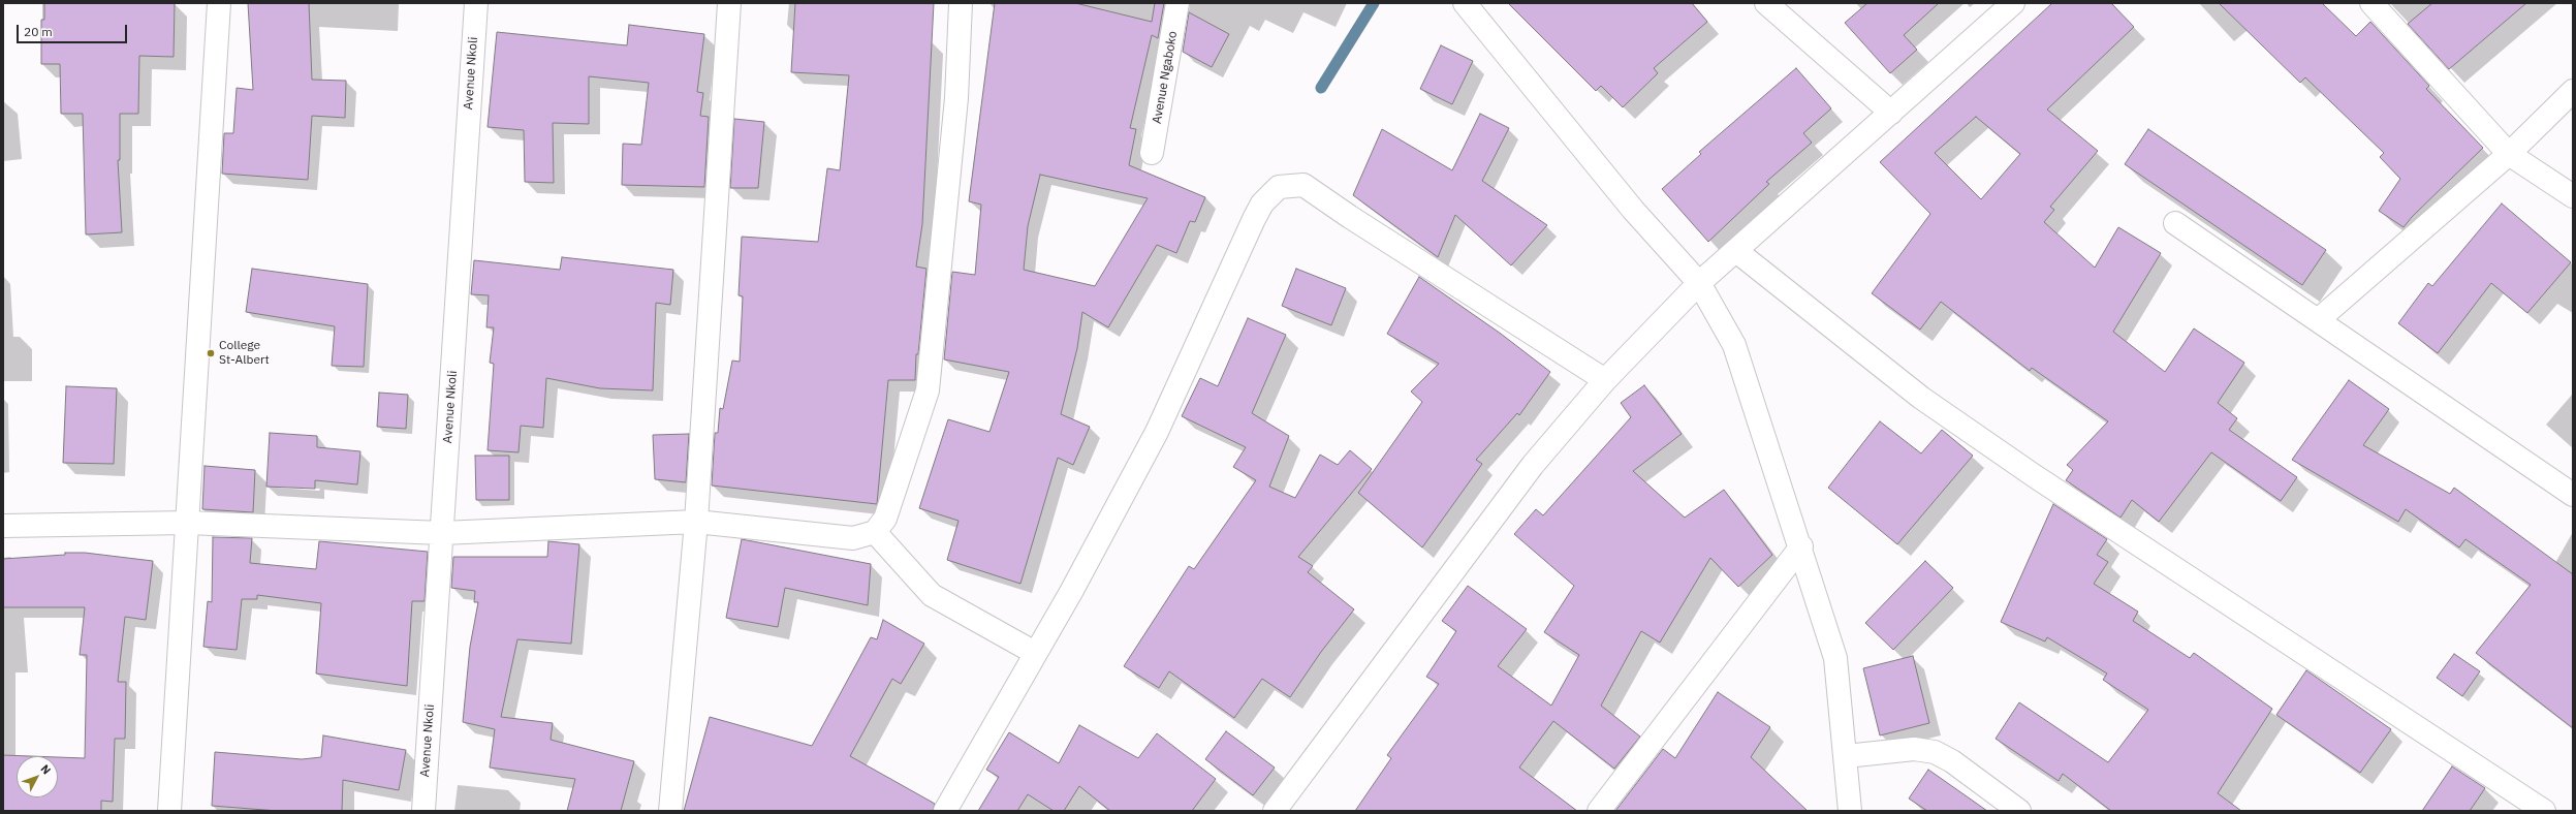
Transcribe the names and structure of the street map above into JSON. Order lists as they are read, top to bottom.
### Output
{
  "streets": {
    "street": ["Avenue Nkoli", "Avenue Ngaboko"]
  },
  "places": ["College St-Albert"],
  "scale_bar": "20 m",
  "north": "top right"
}
